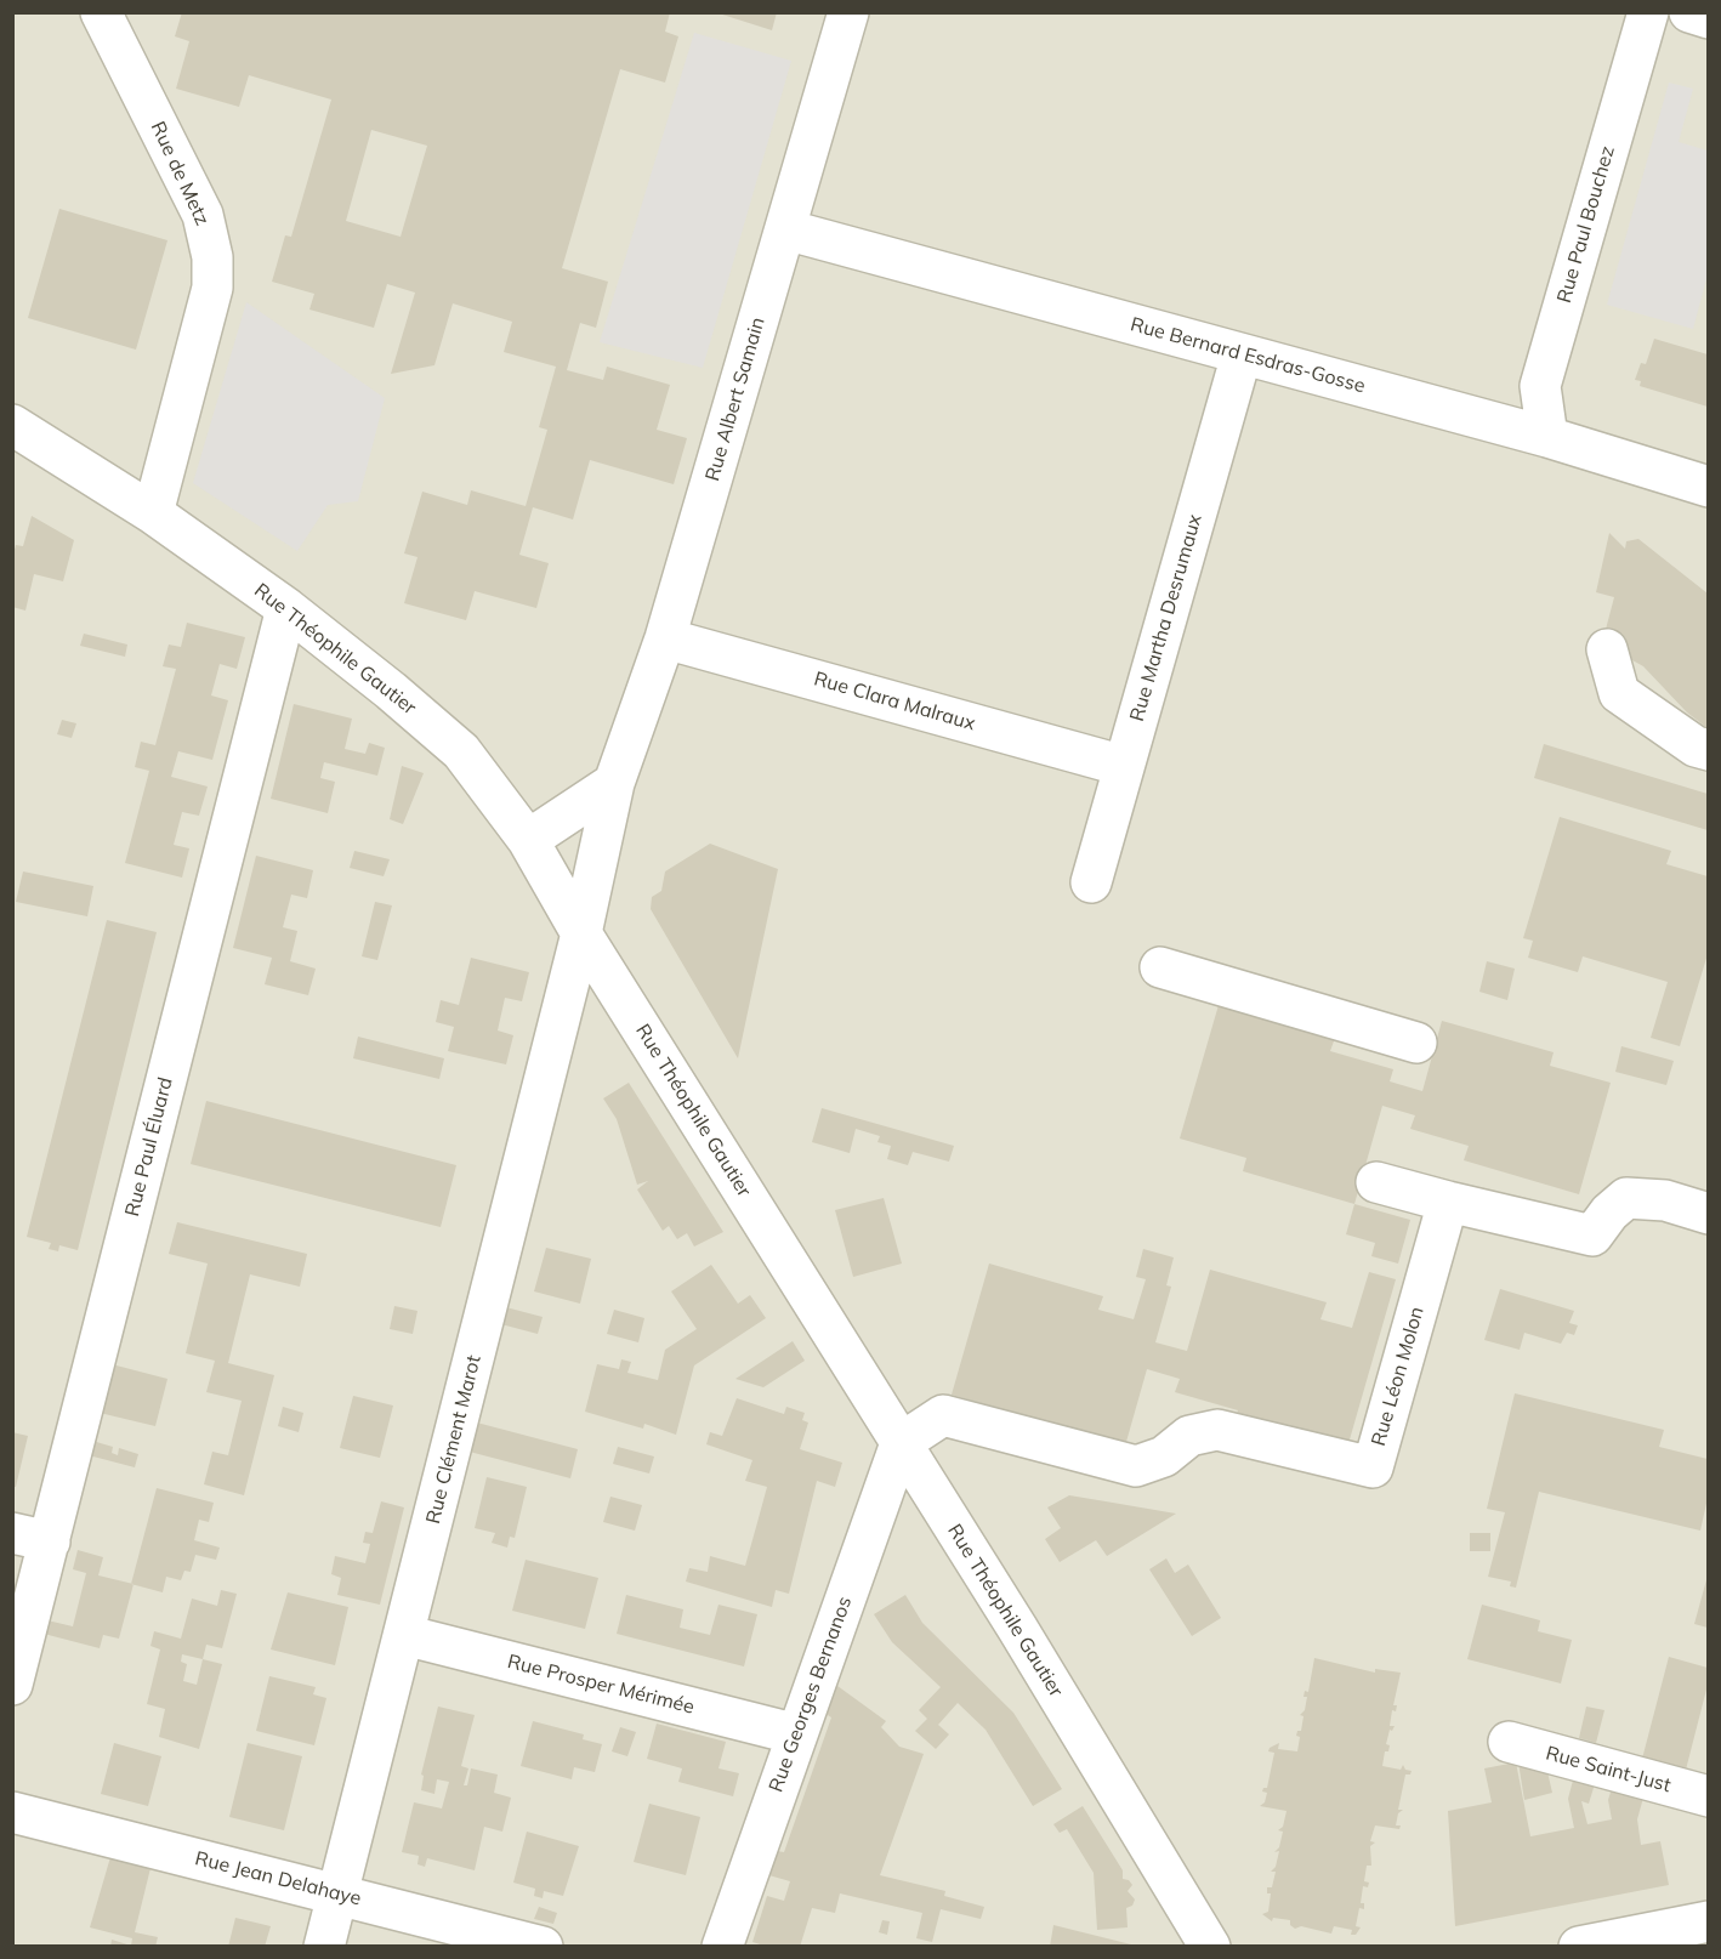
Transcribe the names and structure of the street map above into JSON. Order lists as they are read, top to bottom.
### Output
{
  "streets": {
    "street": [
      "Rue de Metz",
      "Rue Paul Bouchez",
      "Rue Bernard Esdras-Gosse",
      "Rue Albert Samain",
      "Rue Martha Desrumaux",
      "Rue Théophile Gautier",
      "Rue Clara Malraux",
      "Rue Paul Éluard",
      "Rue Léon Molon",
      "Rue Clément Marot",
      "Rue Prosper Mérimée",
      "Rue Georges Bernanos",
      "Rue Saint-Just",
      "Rue Jean Delahaye"
    ]
  },
  "crossings": [
    ["Rue de Metz", "Rue Théophile Gautier"],
    ["Rue Paul Bouchez", "Rue Bernard Esdras-Gosse"],
    ["Rue Bernard Esdras-Gosse", "Rue Albert Samain"],
    ["Rue Bernard Esdras-Gosse", "Rue Martha Desrumaux"],
    ["Rue Albert Samain", "Rue Clara Malraux"],
    ["Rue Albert Samain", "Rue Clément Marot"],
    ["Rue Martha Desrumaux", "Rue Clara Malraux"],
    ["Rue Théophile Gautier", "Rue Paul Éluard"],
    ["Rue Théophile Gautier", "Rue Léon Molon"],
    ["Rue Théophile Gautier", "Rue Clément Marot"],
    ["Rue Théophile Gautier", "Rue Georges Bernanos"],
    ["Rue Léon Molon", "Rue Georges Bernanos"],
    ["Rue Clément Marot", "Rue Prosper Mérimée"],
    ["Rue Clément Marot", "Rue Jean Delahaye"],
    ["Rue Prosper Mérimée", "Rue Georges Bernanos"]
  ]
}
